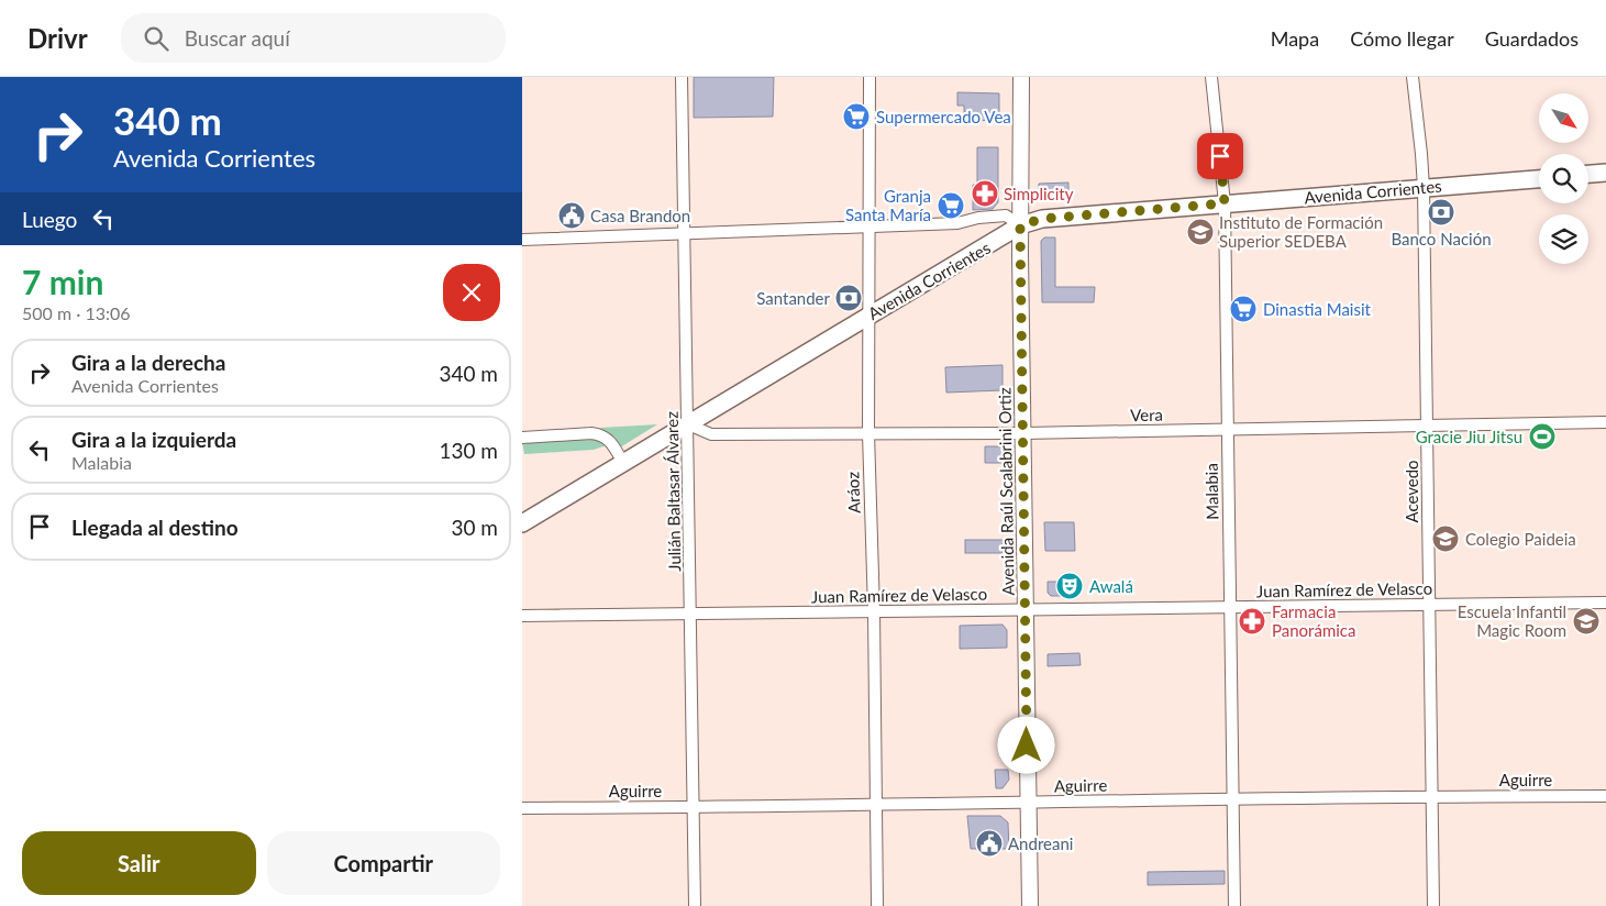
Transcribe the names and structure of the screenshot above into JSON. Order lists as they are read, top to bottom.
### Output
{
  "streets": {
    "main road": ["Avenida Corrientes", "Avenida Raúl Scalabrini Ortiz"],
    "street": [
      "Vera",
      "Julián Baltasar Álvarez",
      "Malabia",
      "Acevedo",
      "Aráoz",
      "Juan Ramírez de Velasco",
      "Aguirre"
    ]
  },
  "crossings": [
    ["Avenida Corrientes", "Vera"],
    ["Avenida Corrientes", "Julián Baltasar Álvarez"],
    ["Avenida Corrientes", "Avenida Raúl Scalabrini Ortiz"],
    ["Avenida Corrientes", "Malabia"],
    ["Avenida Corrientes", "Acevedo"],
    ["Avenida Corrientes", "Aráoz"],
    ["Vera", "Julián Baltasar Álvarez"],
    ["Vera", "Avenida Raúl Scalabrini Ortiz"],
    ["Vera", "Malabia"],
    ["Vera", "Acevedo"],
    ["Vera", "Aráoz"],
    ["Julián Baltasar Álvarez", "Juan Ramírez de Velasco"],
    ["Julián Baltasar Álvarez", "Aguirre"],
    ["Avenida Raúl Scalabrini Ortiz", "Juan Ramírez de Velasco"],
    ["Avenida Raúl Scalabrini Ortiz", "Aguirre"],
    ["Malabia", "Juan Ramírez de Velasco"],
    ["Malabia", "Aguirre"],
    ["Acevedo", "Juan Ramírez de Velasco"],
    ["Acevedo", "Aguirre"],
    ["Aráoz", "Juan Ramírez de Velasco"],
    ["Aráoz", "Aguirre"]
  ],
  "places": {
    "supermarket": ["Supermercado Vea", "Granja Santa María", "Dinastia Maisit"],
    "pharmacy": ["Simplicity", "Farmacia Panorámica"],
    "bank": ["Banco Nación", "Santander"],
    "public building": ["Casa Brandon", "Andreani"],
    "school or university": ["Instituto de Formación Superior SEDEBA", "Colegio Paideia", "Escuela Infantil Magic Room"],
    "sports": ["Gracie Jiu Jitsu"],
    "theatre": ["Awalá"]
  },
  "north": "bottom right",
  "page": {
    "header": "Drivr",
    "search": "Buscar aquí",
    "nav": ["Mapa", "Cómo llegar", "Guardados"],
    "turn": ["340 m", "Avenida Corrientes"],
    "then": "Luego",
    "heading": ["7 min", "500 m · 13:06"],
    "list": [
      {
        "name": "Gira a la derecha",
        "note": "Avenida Corrientes",
        "value": "340 m"
      },
      {
        "name": "Gira a la izquierda",
        "note": "Malabia",
        "value": "130 m"
      },
      {
        "name": "Llegada al destino",
        "value": "30 m"
      }
    ],
    "buttons": ["Salir", "Compartir"]
  }
}
